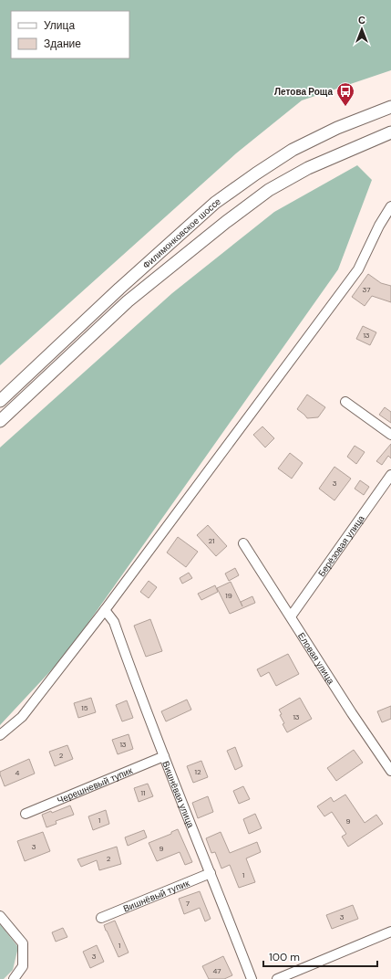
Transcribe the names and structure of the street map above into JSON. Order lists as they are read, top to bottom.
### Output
{
  "streets": {
    "main road": ["Филимонковское шоссе"],
    "street": [
      "Берёзовая улица",
      "Еловая улица",
      "Черешневый тупик",
      "Вишнёвая улица",
      "Вишнёвый тупик"
    ]
  },
  "crossings": [
    ["Берёзовая улица", "Еловая улица"],
    ["Черешневый тупик", "Вишнёвая улица"],
    ["Вишнёвая улица", "Вишнёвый тупик"]
  ],
  "places": {
    "bus stop": ["Летова Роща"]
  },
  "house_numbers": [
    "37",
    "13",
    "3",
    "21",
    "19",
    "15",
    "13",
    "13",
    "2",
    "12",
    "4",
    "11",
    "1",
    "9",
    "3",
    "9",
    "2",
    "1",
    "7",
    "3",
    "1",
    "3",
    "47"
  ],
  "legend": ["Улица", "Здание"],
  "scale_bar": "100 m",
  "north": "top"
}
